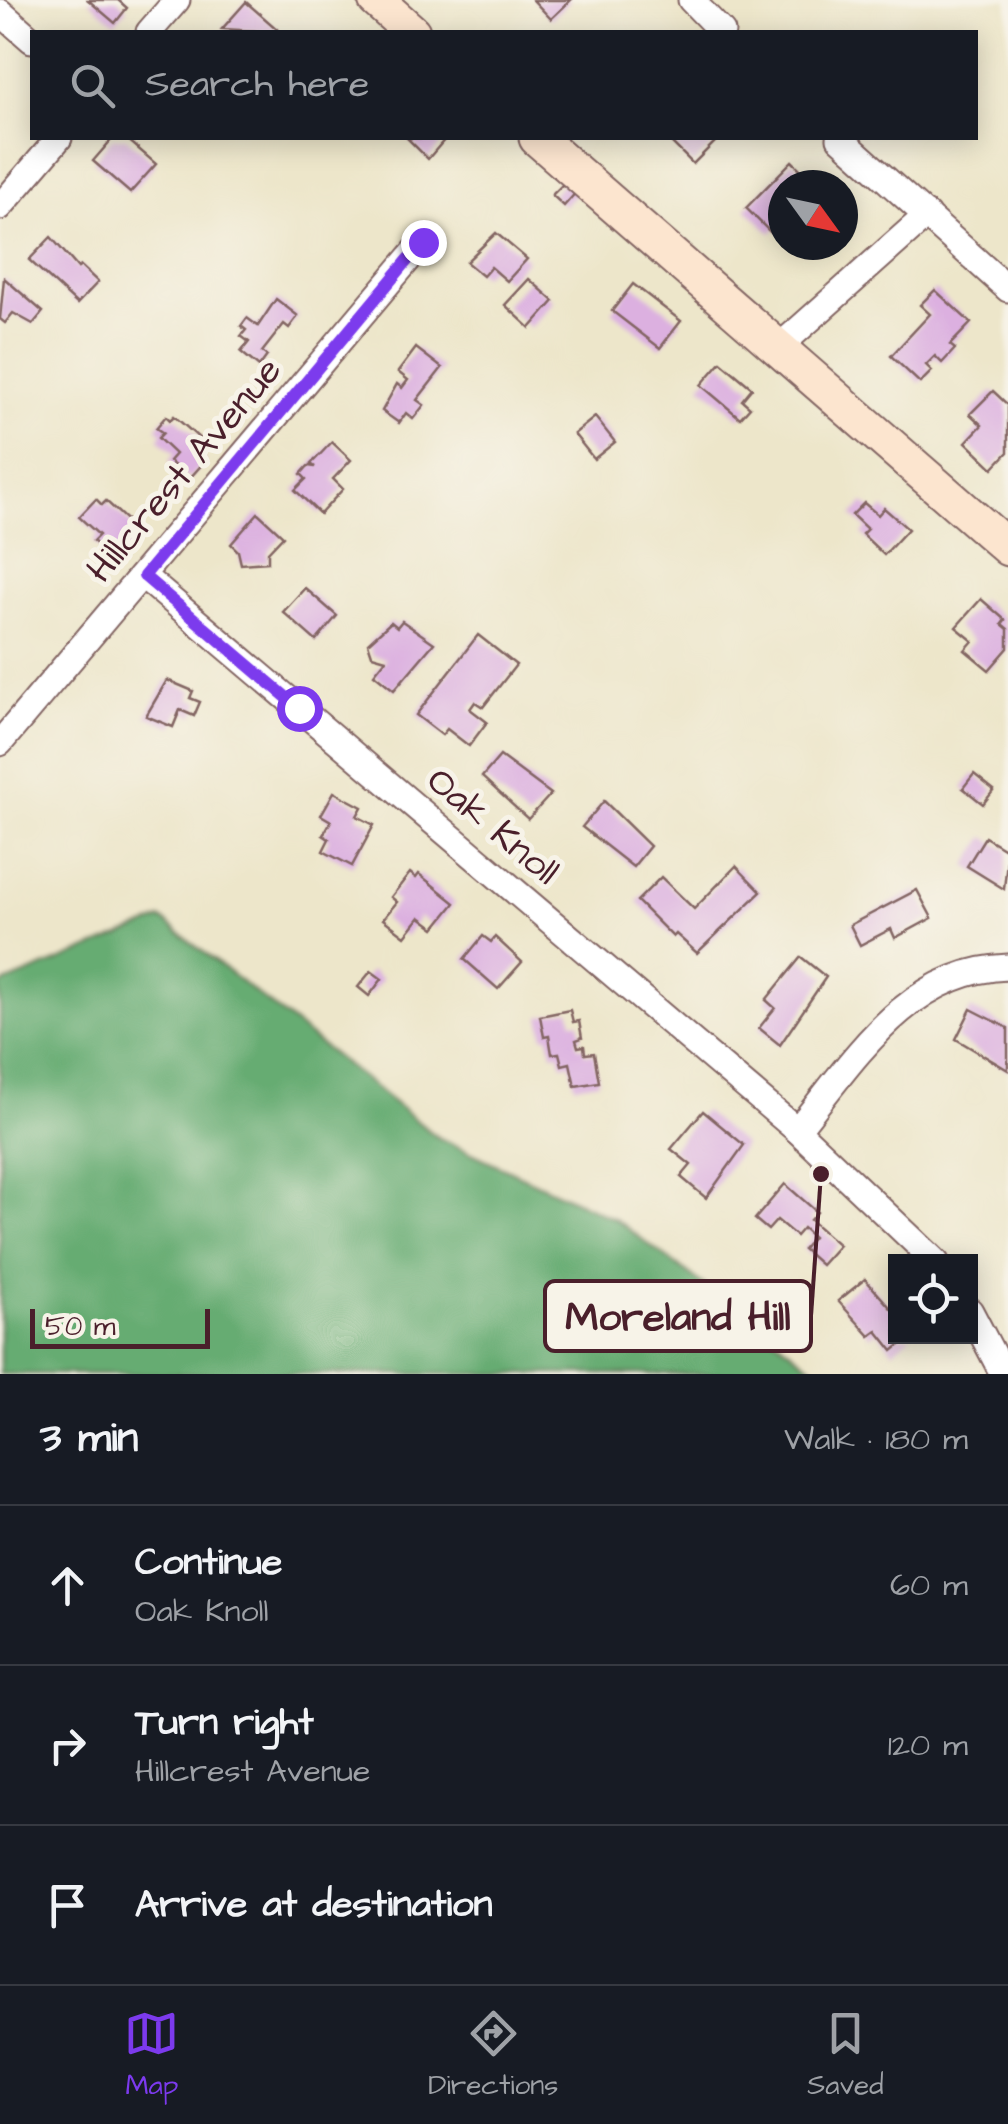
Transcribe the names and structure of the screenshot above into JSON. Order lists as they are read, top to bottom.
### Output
{
  "streets": {
    "street": ["Hillcrest Avenue", "Oak Knoll"]
  },
  "crossings": [
    ["Hillcrest Avenue", "Oak Knoll"]
  ],
  "places": ["Moreland Hill"],
  "scale_bar": "50 m",
  "north": "bottom right",
  "page": {
    "search": "Search here",
    "scale": "50 m",
    "heading": ["3 min", "Walk · 180 m"],
    "list": [
      ["Continue", "Oak Knoll", "60 m"],
      ["Turn right", "Hillcrest Avenue", "120 m"],
      "Arrive at destination"
    ],
    "nav": ["Map", "Directions", "Saved"]
  }
}
